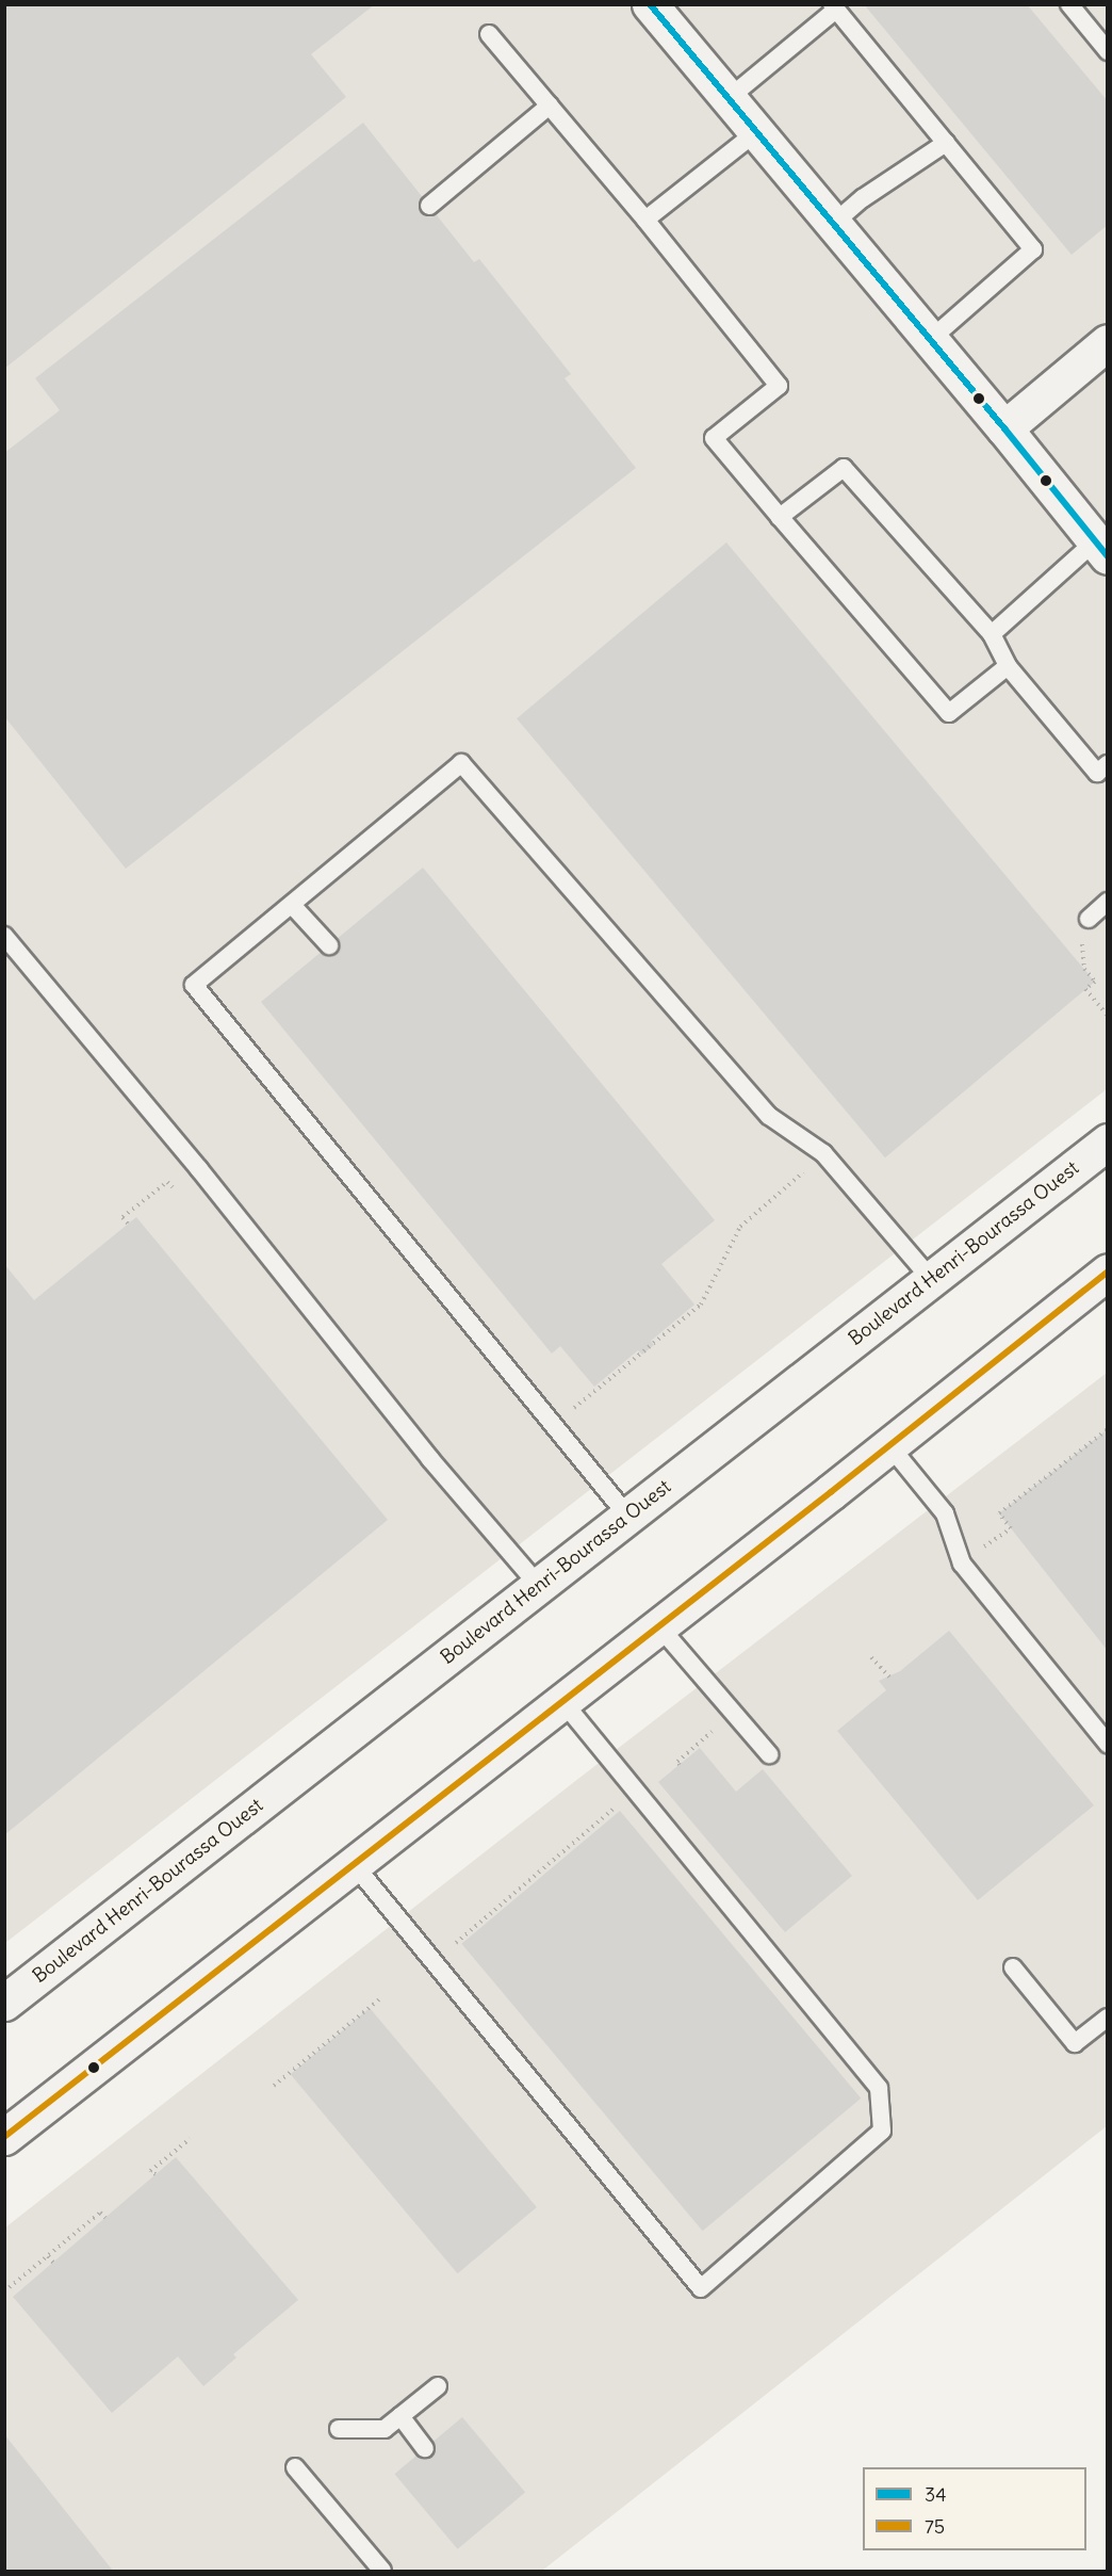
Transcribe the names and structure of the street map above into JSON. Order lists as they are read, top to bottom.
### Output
{
  "streets": {
    "main road": ["Boulevard Henri-Bourassa Ouest"]
  },
  "lines": ["transit line 34", "transit line 75"],
  "legend": ["34", "75"]
}
